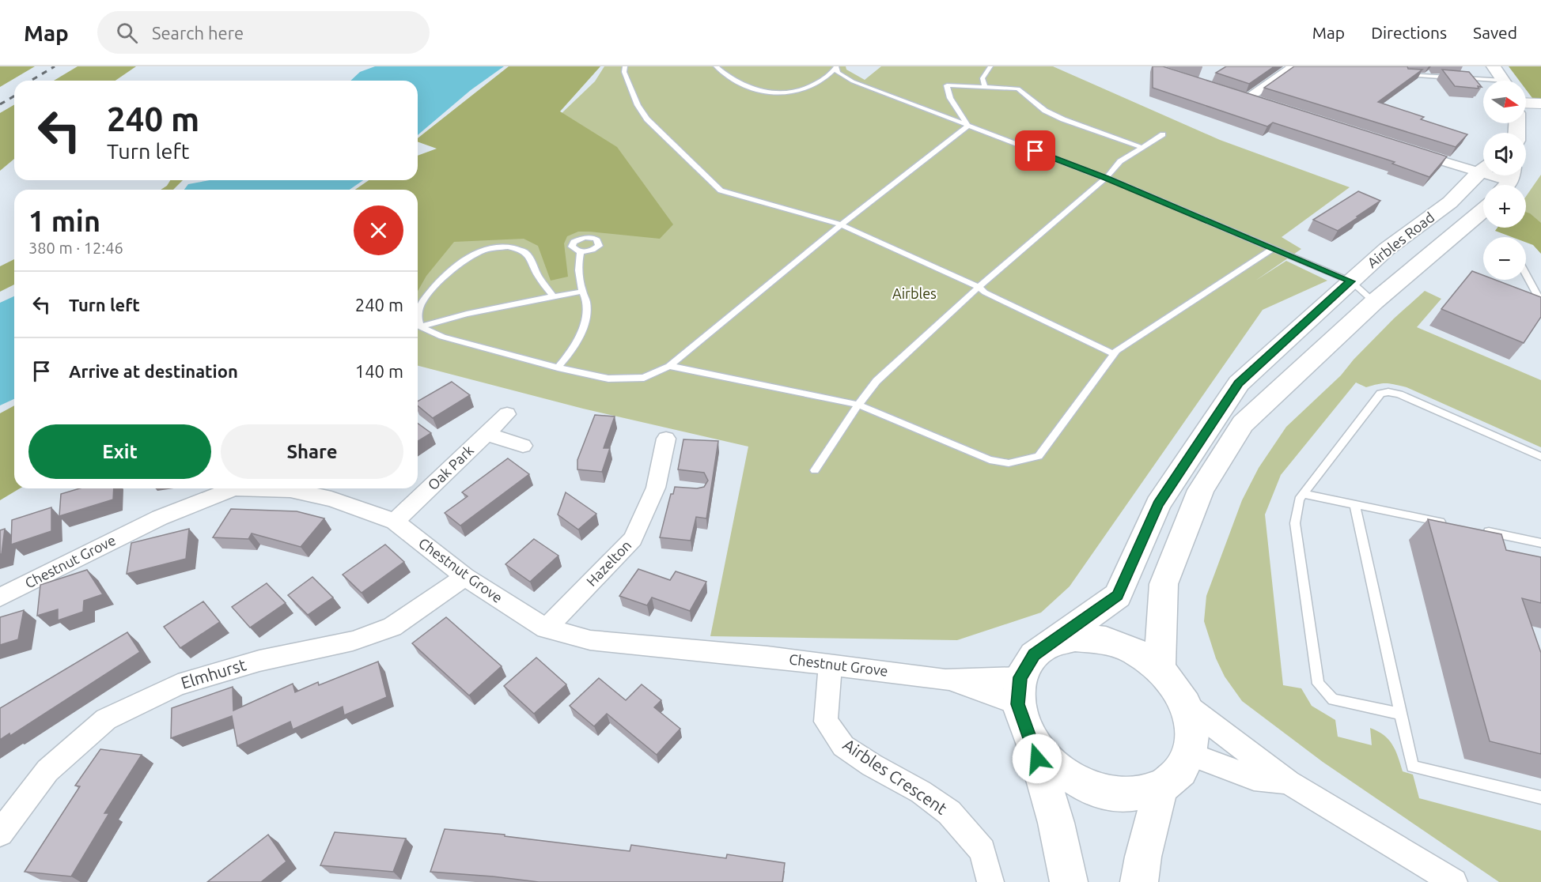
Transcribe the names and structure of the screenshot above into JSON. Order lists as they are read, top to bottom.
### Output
{
  "streets": {
    "main road": ["Airbles Road"],
    "street": [
      "Oak Park",
      "Chestnut Grove",
      "Hazelton",
      "Elmhurst",
      "Airbles Crescent"
    ]
  },
  "crossings": [
    ["Airbles Road", "Chestnut Grove"],
    ["Oak Park", "Chestnut Grove"],
    ["Chestnut Grove", "Hazelton"],
    ["Chestnut Grove", "Elmhurst"],
    ["Chestnut Grove", "Airbles Crescent"]
  ],
  "parks": ["Airbles"],
  "north": "right",
  "page": {
    "header": "Map",
    "search": "Search here",
    "nav": ["Map", "Directions", "Saved"],
    "map_buttons": ["+", "−"],
    "turn": ["240 m", "Turn left"],
    "heading": ["1 min", "380 m · 12:46"],
    "list": [
      {
        "name": "Turn left",
        "value": "240 m"
      },
      {
        "name": "Arrive at destination",
        "value": "140 m"
      }
    ],
    "buttons": ["Exit", "Share"]
  }
}
